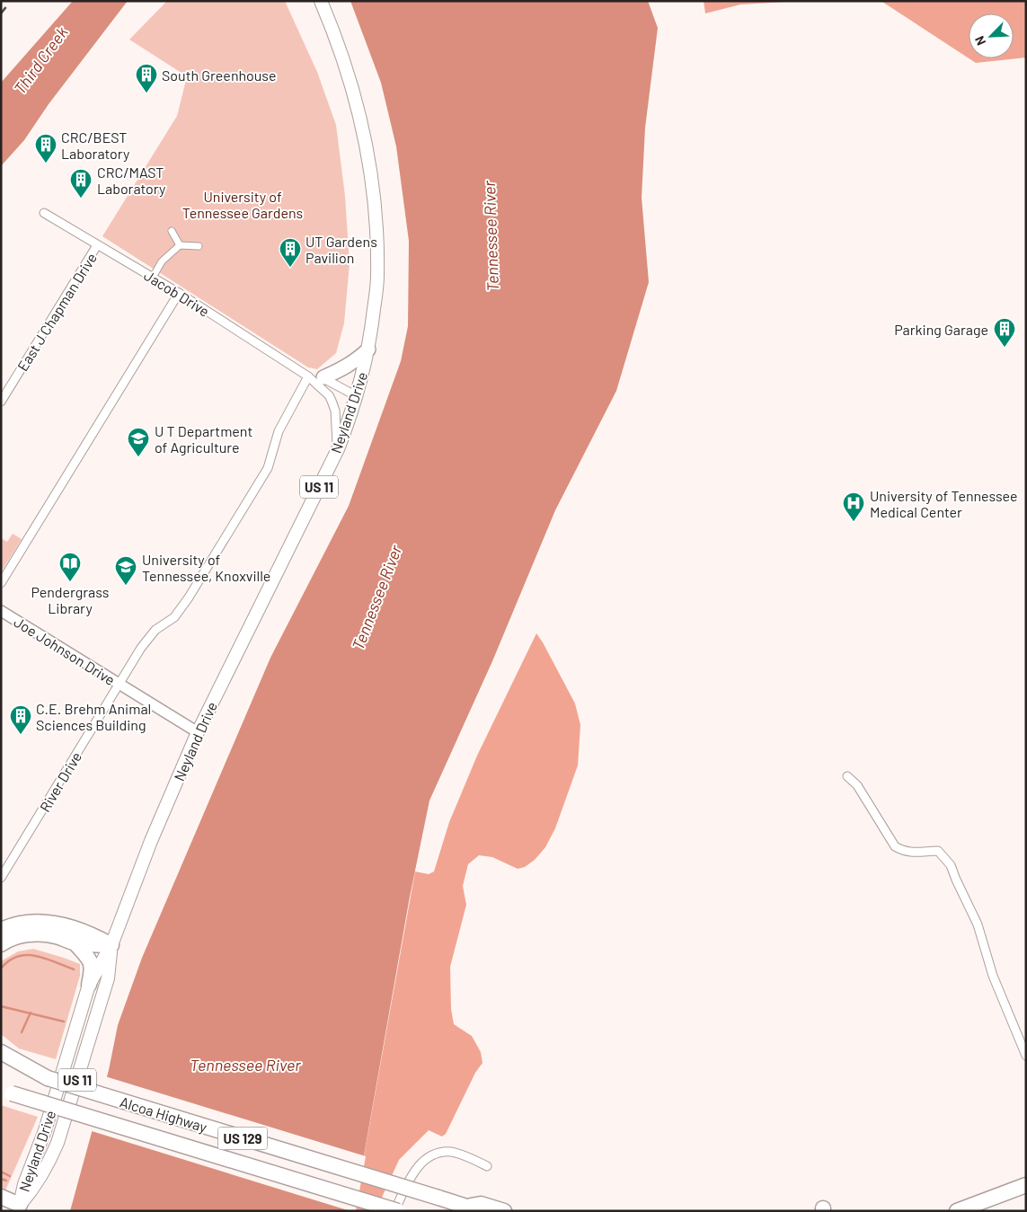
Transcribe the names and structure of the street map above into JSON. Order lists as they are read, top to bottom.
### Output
{
  "streets": {
    "highway": ["Alcoa Highway", "US 129"],
    "main road": ["Neyland Drive", "US 11"],
    "street": [
      "Jacob Drive",
      "East J Chapman Drive",
      "Joe Johnson Drive",
      "River Drive"
    ]
  },
  "crossings": [
    ["Jacob Drive", "East J Chapman Drive"],
    ["Jacob Drive", "Neyland Drive"],
    ["Jacob Drive", "River Drive"],
    ["Neyland Drive", "Joe Johnson Drive"],
    ["Joe Johnson Drive", "River Drive"]
  ],
  "water": ["Third Creek", "Tennessee River"],
  "parks": ["University of Tennessee Gardens"],
  "places": {
    "building": [
      "South Greenhouse",
      "CRC/BEST Laboratory",
      "CRC/MAST Laboratory",
      "UT Gardens Pavilion",
      "Parking Garage",
      "C.E. Brehm Animal Sciences Building"
    ],
    "school or university": ["U T Department of Agriculture", "University of Tennessee, Knoxville"],
    "hospital": ["University of Tennessee Medical Center"],
    "library": ["Pendergrass Library"]
  },
  "north": "bottom left"
}
